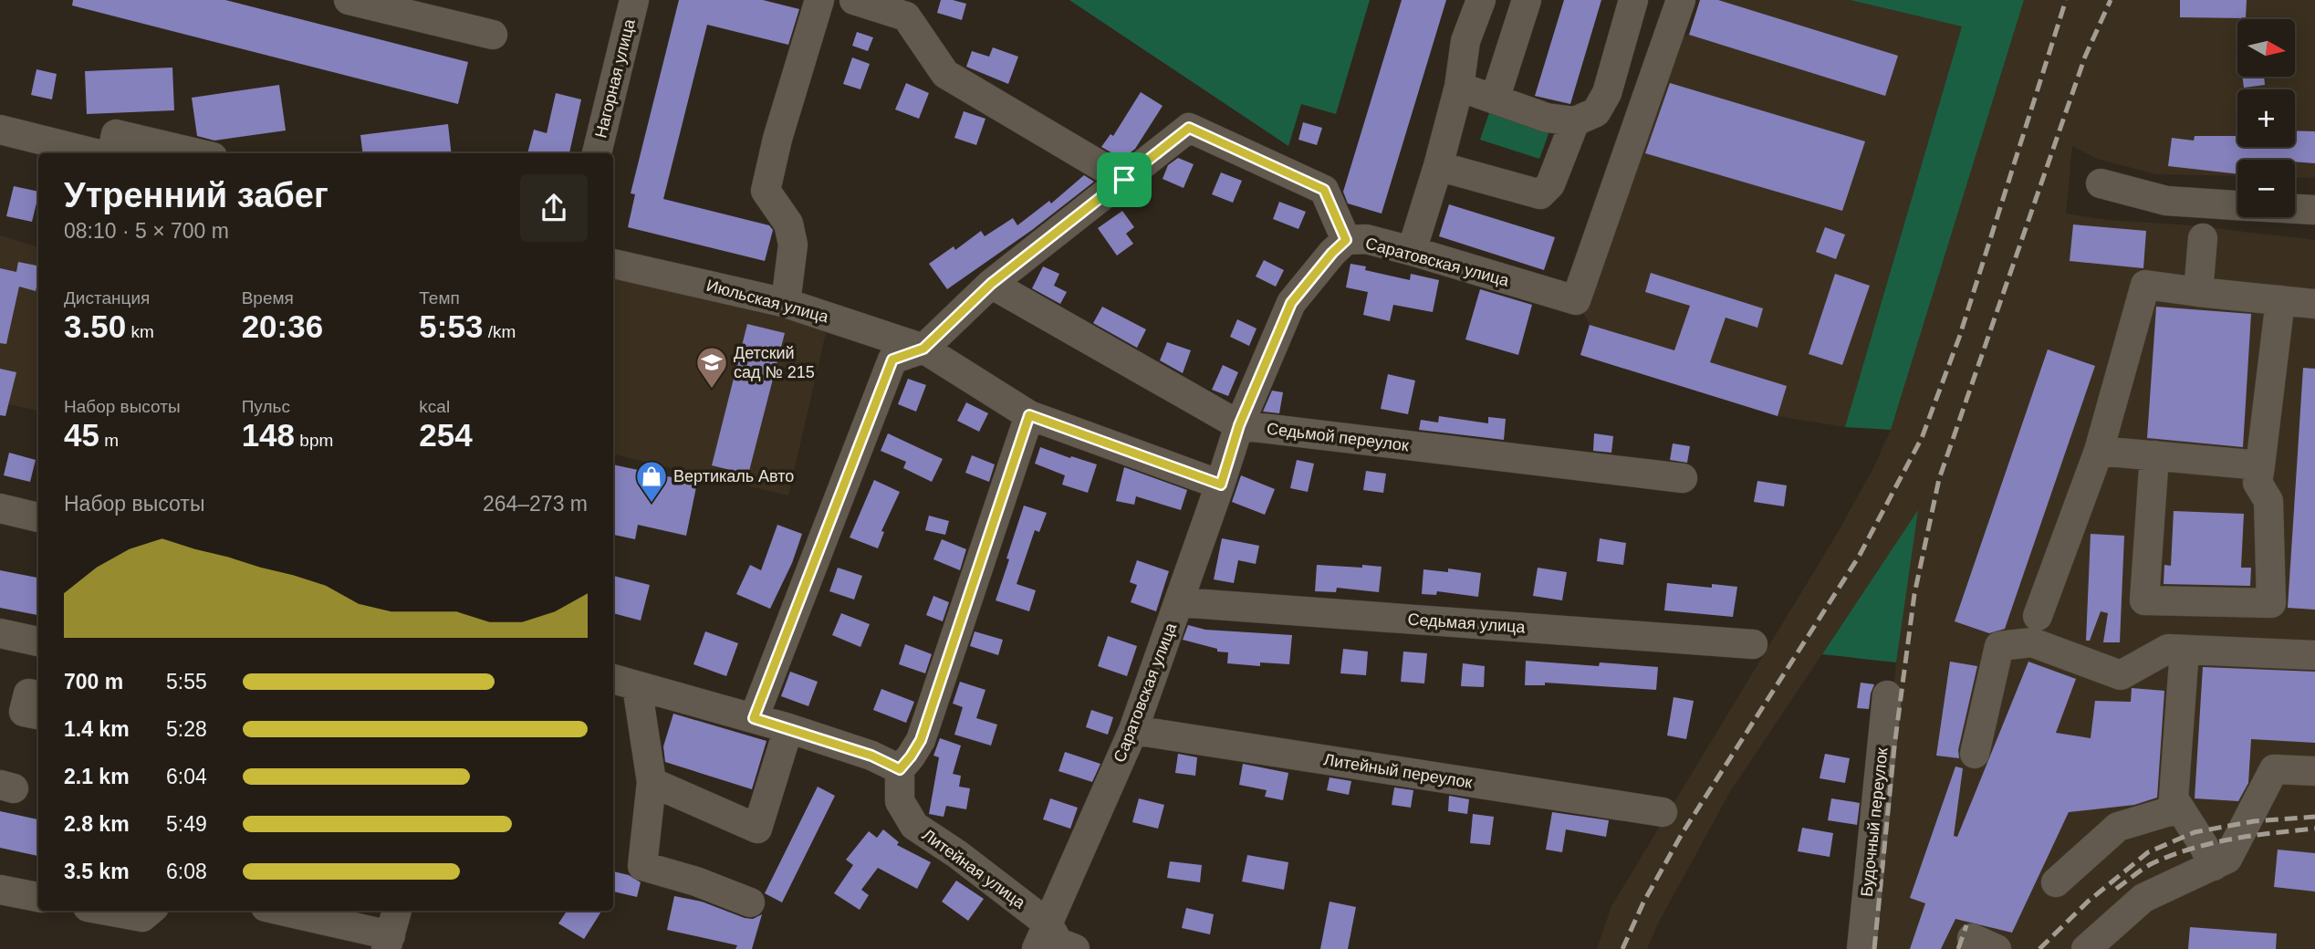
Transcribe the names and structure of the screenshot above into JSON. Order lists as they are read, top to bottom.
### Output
{
  "streets": {
    "street": [
      "Нагорная улица",
      "Саратовская улица",
      "Июльская улица",
      "Седьмой переулок",
      "Седьмая улица",
      "Литейный переулок",
      "Будочный переулок",
      "Литейная улица"
    ]
  },
  "crossings": [
    ["Саратовская улица", "Седьмой переулок"],
    ["Саратовская улица", "Седьмая улица"],
    ["Саратовская улица", "Литейный переулок"],
    ["Саратовская улица", "Литейная улица"]
  ],
  "places": {
    "school or university": ["Детский сад № 215"],
    "shop": ["Вертикаль Авто"]
  },
  "north": "right",
  "page": {
    "map_buttons": ["+", "−"],
    "heading": ["Утренний забег", "08:10 · 5 × 700 m"],
    "stats": [
      ["Дистанция", "3.50 km"],
      ["Время", "20:36"],
      ["Темп", "5:53 /km"],
      ["Набор высоты", "45 m"],
      ["Пульс", "148 bpm"],
      ["kcal", "254"]
    ],
    "chart": ["Набор высоты", "264–273 m"],
    "list": [
      {
        "name": "700 m",
        "note": "5:55"
      },
      {
        "name": "1.4 km",
        "note": "5:28"
      },
      {
        "name": "2.1 km",
        "note": "6:04"
      },
      {
        "name": "2.8 km",
        "note": "5:49"
      },
      {
        "name": "3.5 km",
        "note": "6:08"
      }
    ]
  }
}
